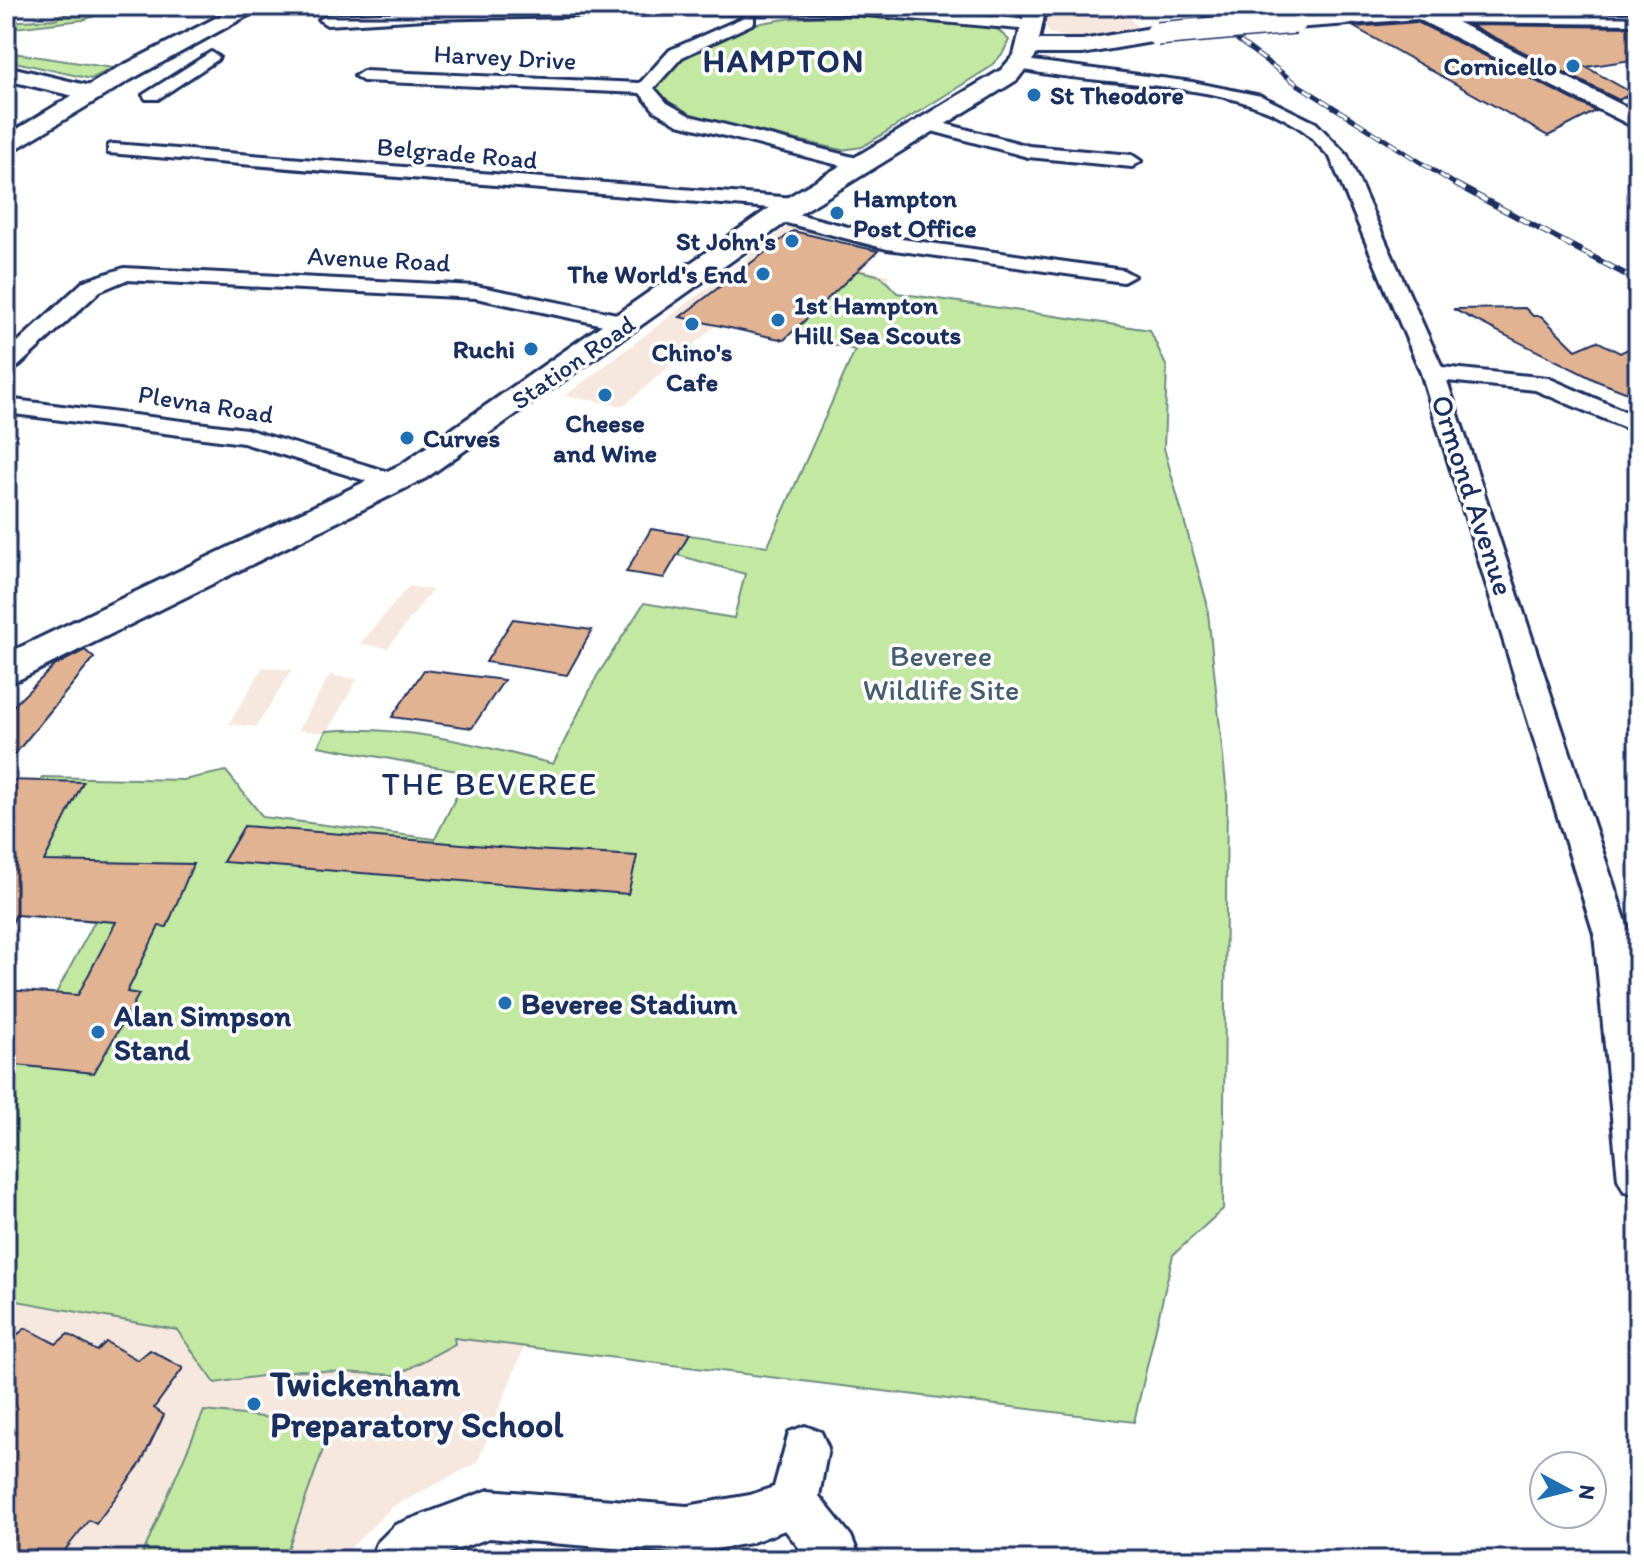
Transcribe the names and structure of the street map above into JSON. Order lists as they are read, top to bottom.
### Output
{
  "streets": {
    "main road": ["Station Road"],
    "street": [
      "Harvey Drive",
      "Belgrade Road",
      "Avenue Road",
      "Plevna Road",
      "Ormond Avenue"
    ]
  },
  "crossings": [
    ["Belgrade Road", "Station Road"],
    ["Avenue Road", "Station Road"],
    ["Station Road", "Plevna Road"],
    ["Station Road", "Ormond Avenue"]
  ],
  "districts": ["HAMPTON", "THE BEVEREE"],
  "parks": ["Beveree Wildlife Site"],
  "places": [
    "Cornicello",
    "St Theodore",
    "Hampton Post Office",
    "St John's",
    "The World's End",
    "1st Hampton Hill Sea Scouts",
    "Chino's Cafe",
    "Ruchi",
    "Cheese and Wine",
    "Curves",
    "Beveree Stadium",
    "Alan Simpson Stand",
    "Twickenham Preparatory School"
  ],
  "north": "right"
}
